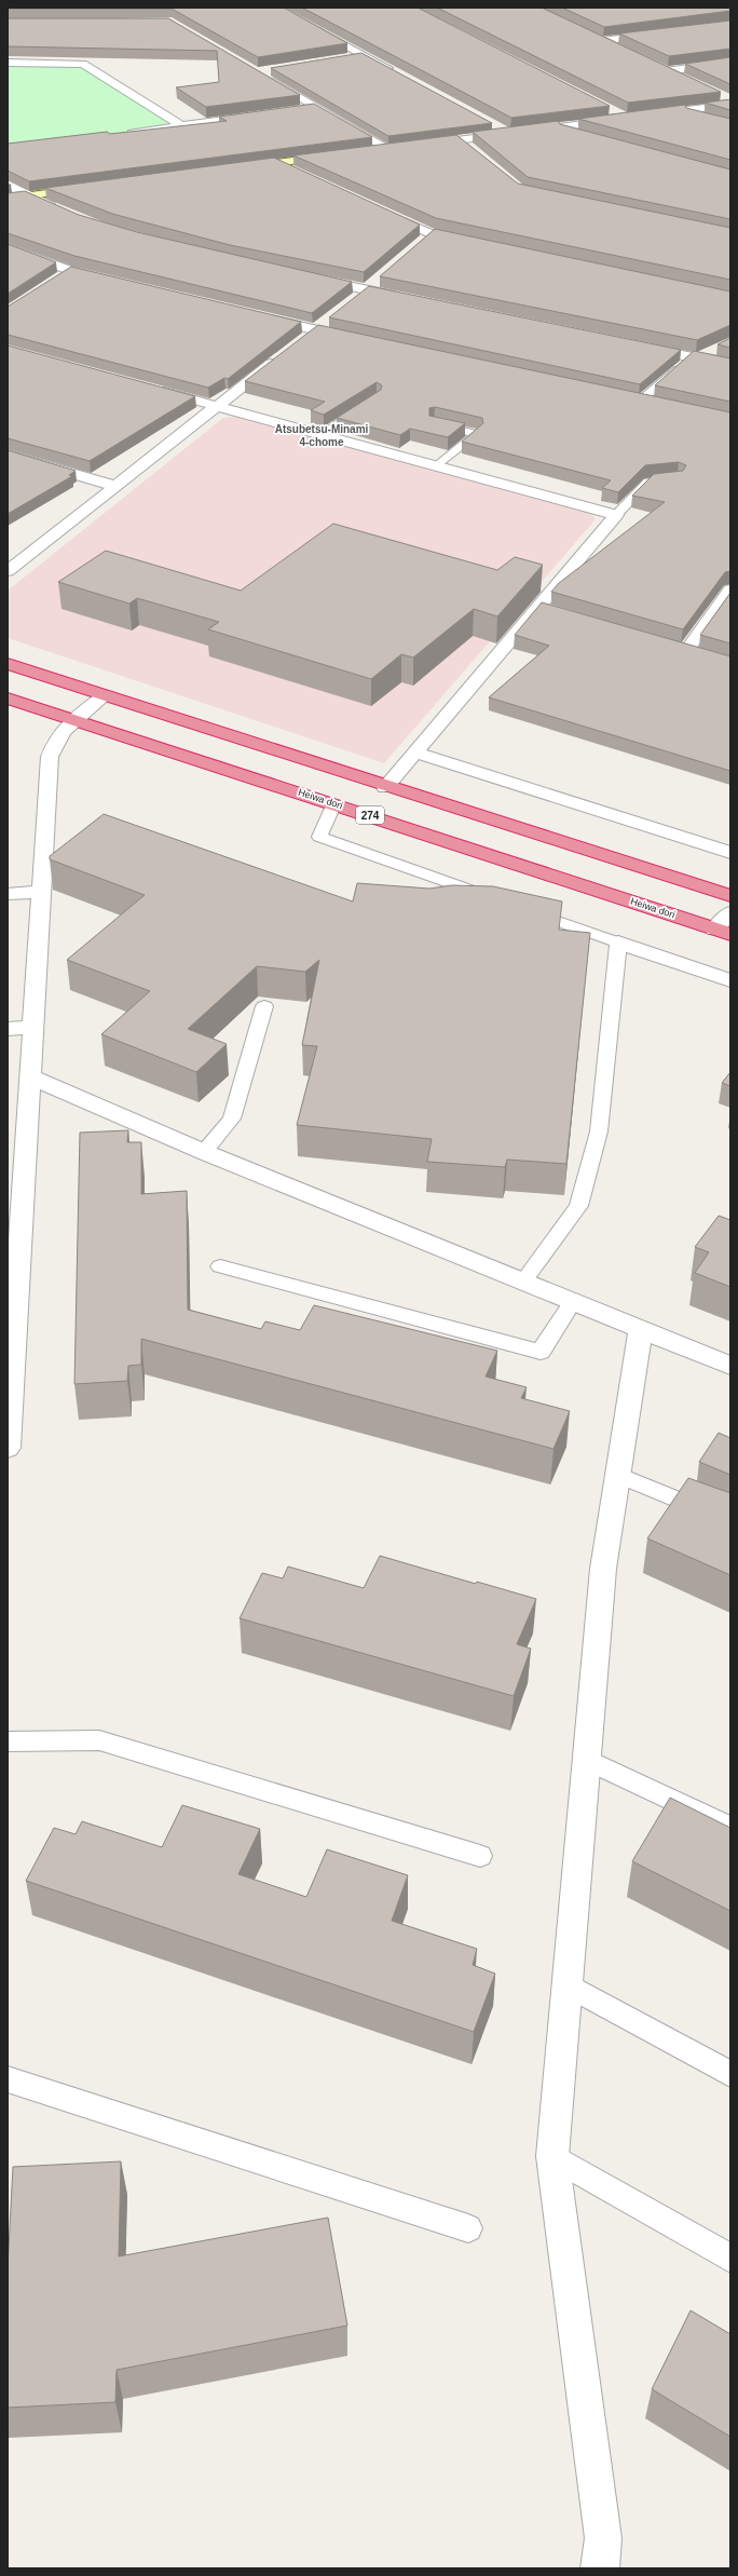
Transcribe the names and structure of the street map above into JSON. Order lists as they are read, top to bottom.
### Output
{
  "streets": {
    "highway": ["Heiwa dori", "274"]
  },
  "districts": ["Atsubetsu-Minami 4-chome"]
}
